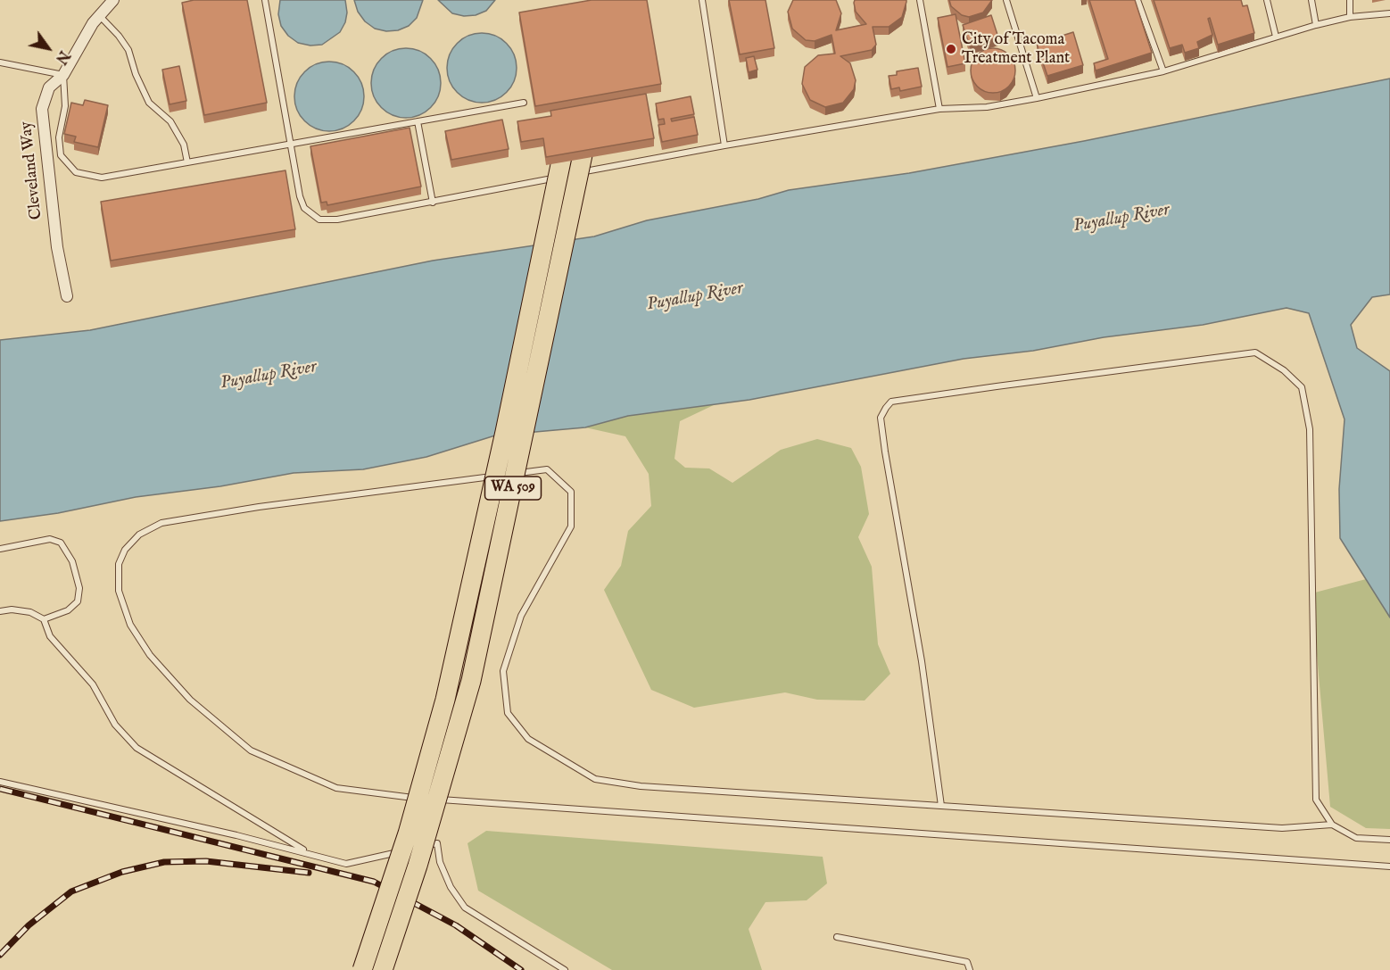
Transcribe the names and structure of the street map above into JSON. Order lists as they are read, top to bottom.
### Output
{
  "streets": {
    "highway": ["WA 509"],
    "street": ["Cleveland Way"]
  },
  "water": ["Puyallup River"],
  "places": ["City of Tacoma Treatment Plant"],
  "north": "bottom right"
}
